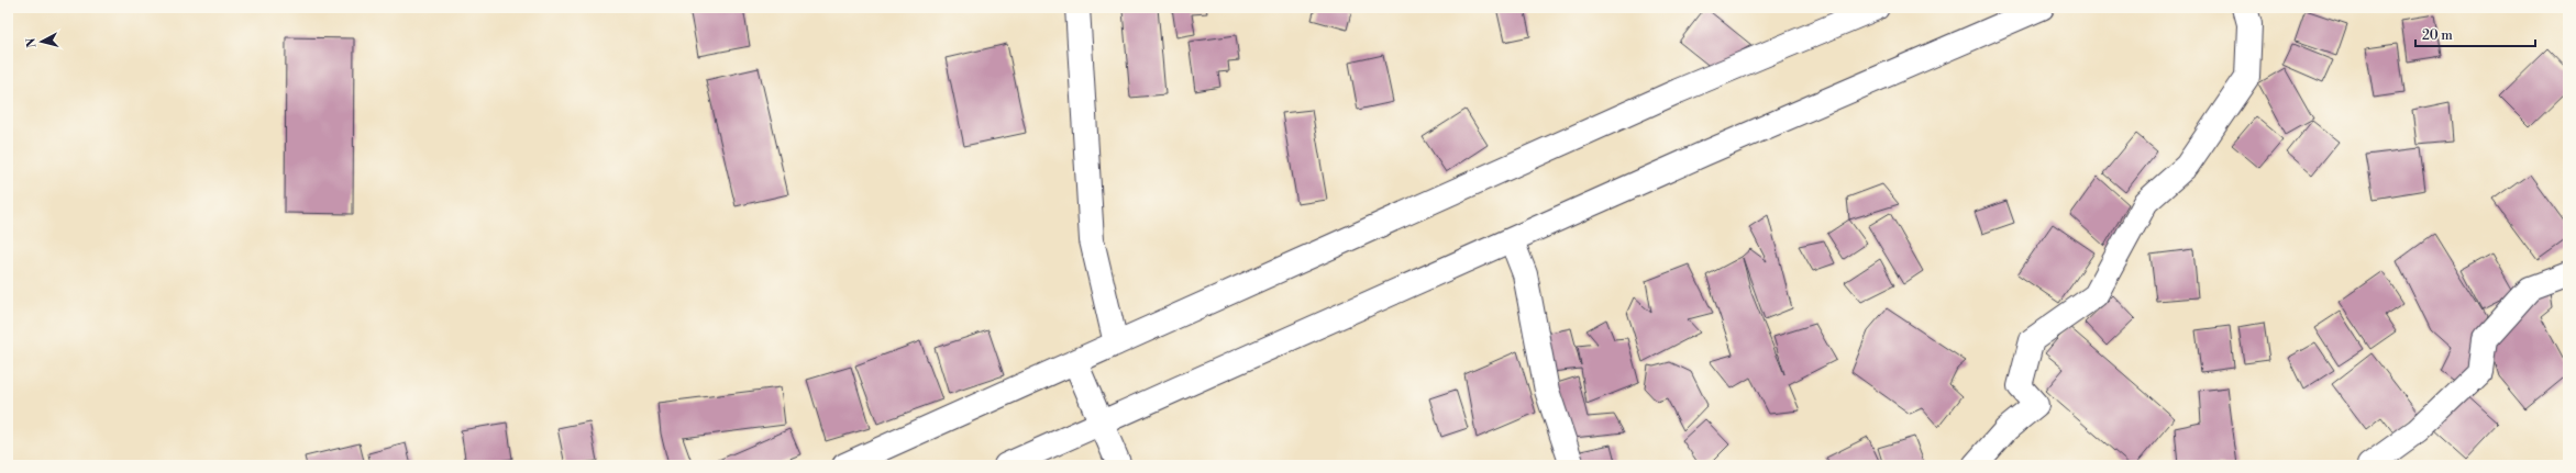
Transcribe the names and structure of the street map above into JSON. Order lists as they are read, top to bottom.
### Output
{
  "scale_bar": "20 m",
  "north": "left"
}
